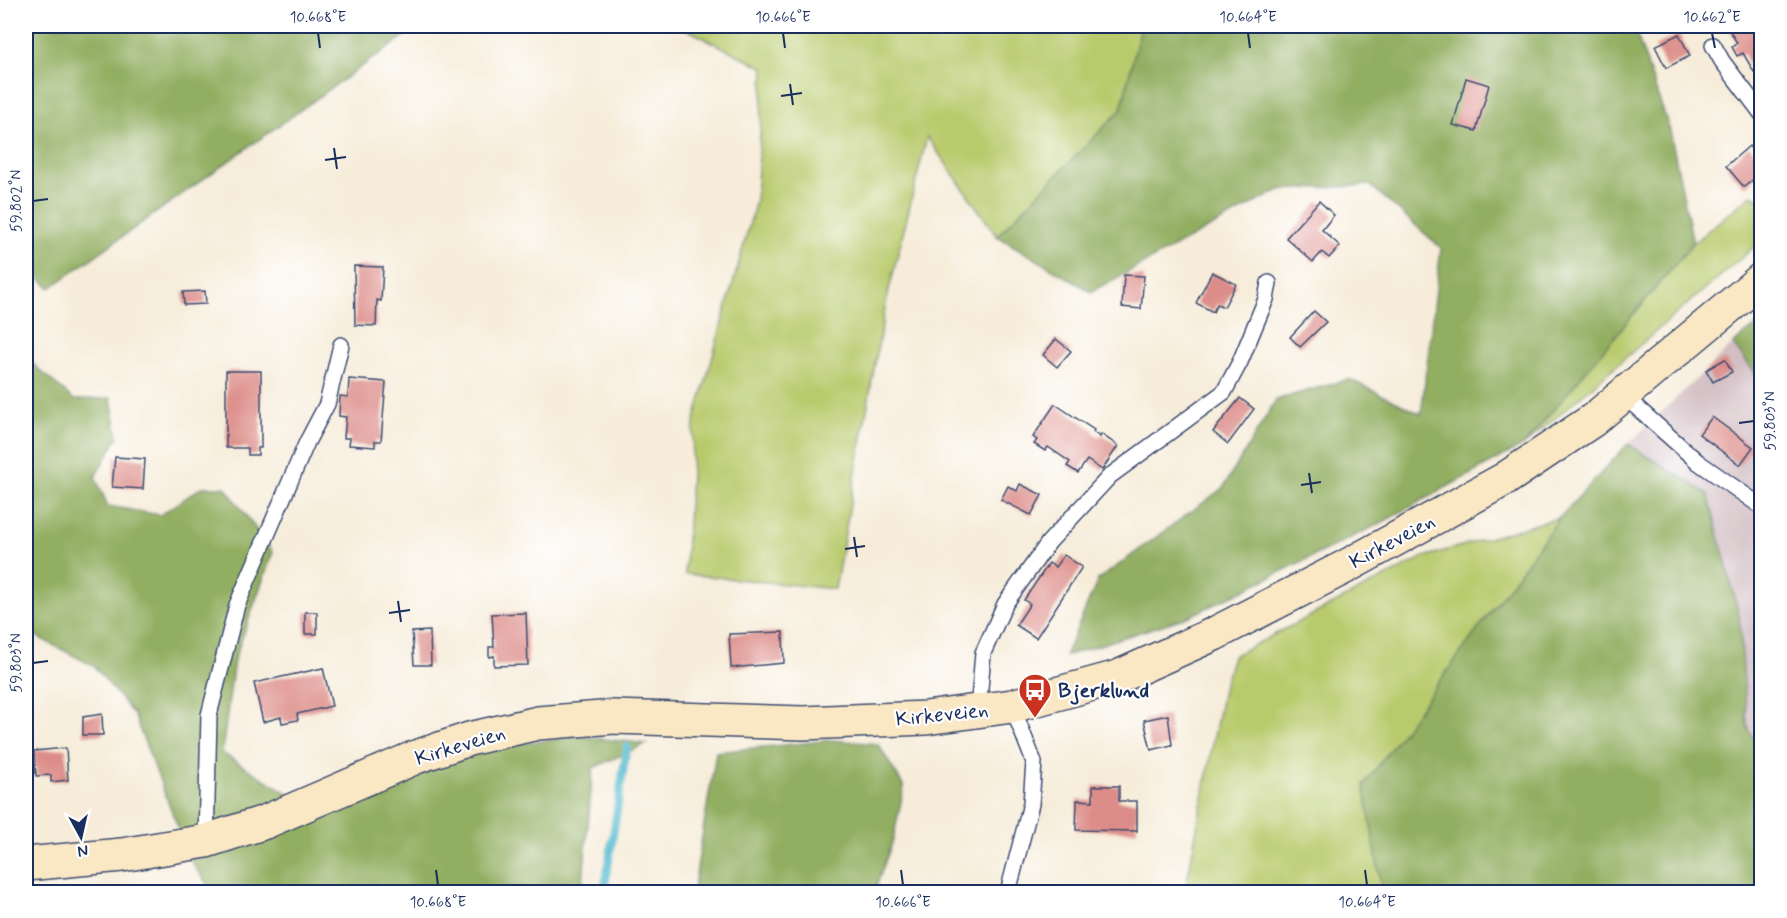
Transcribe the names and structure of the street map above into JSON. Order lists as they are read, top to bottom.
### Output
{
  "streets": {
    "main road": ["Kirkeveien"]
  },
  "places": {
    "bus stop": ["Bjerklund"]
  },
  "north": "bottom",
  "coordinates": [
    "10.668°E",
    "10.666°E",
    "10.664°E",
    "10.662°E",
    "59.802°N",
    "59.803°N"
  ]
}
